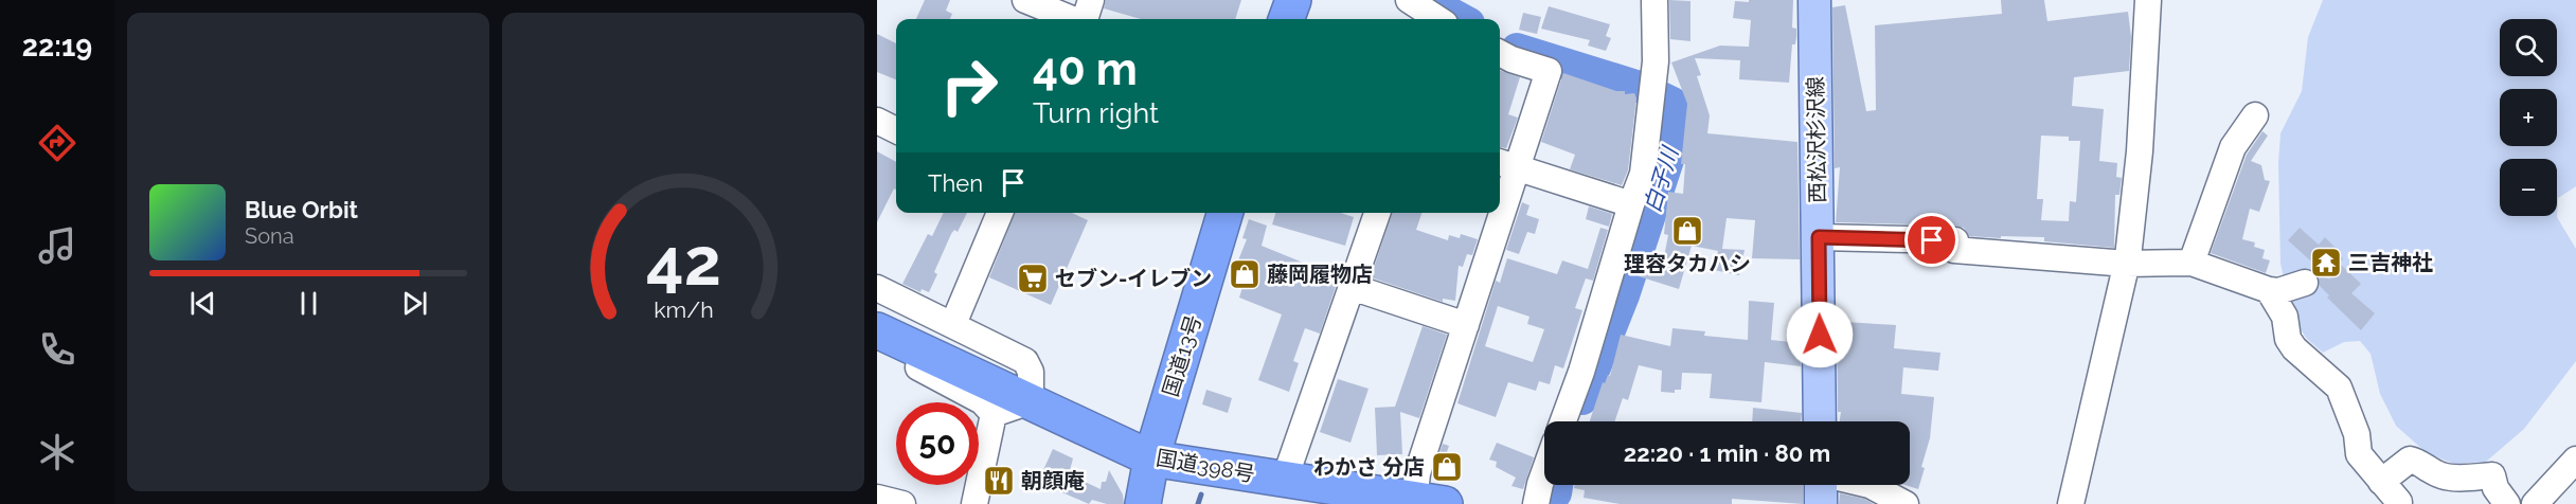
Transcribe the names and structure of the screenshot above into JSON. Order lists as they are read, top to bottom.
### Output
{
  "streets": {
    "highway": ["国道13号", "国道398号"],
    "main road": ["西松沢杉沢線"]
  },
  "crossings": [
    ["国道13号", "国道398号"]
  ],
  "water": ["白子川"],
  "places": {
    "shop": ["理容タカハシ", "藤岡履物店", "わかさ 分店"],
    "temple": ["三吉神社"],
    "supermarket": ["セブン-イレブン"],
    "restaurant": ["朝顔庵"]
  },
  "page": {
    "tabs": "22:19",
    "map_buttons": ["+", "−"],
    "turn": ["40 m", "Turn right"],
    "then": "Then",
    "song": ["Blue Orbit", "Sona"],
    "limit": "50",
    "trip": "22:20 · 1 min · 80 m",
    "gauge": ["42", "km/h"]
  }
}
